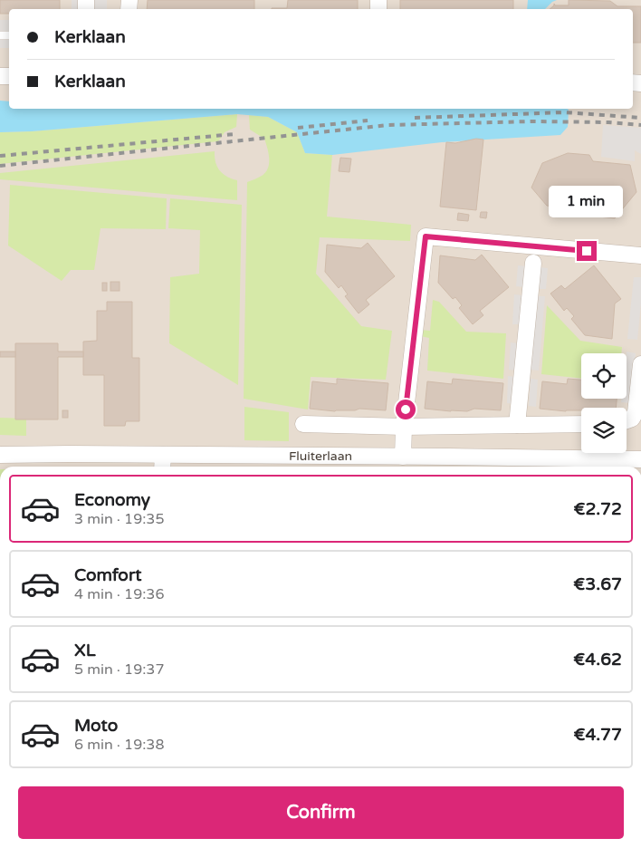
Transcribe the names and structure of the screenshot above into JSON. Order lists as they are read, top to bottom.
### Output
{
  "streets": {
    "street": ["Fluiterlaan"]
  },
  "page": {
    "banner": ["Kerklaan", "Kerklaan"],
    "bubble": "1 min",
    "list": [
      {
        "name": "Economy",
        "note": "3 min · 19:35",
        "value": "€2.72"
      },
      {
        "name": "Comfort",
        "note": "4 min · 19:36",
        "value": "€3.67"
      },
      {
        "name": "XL",
        "note": "5 min · 19:37",
        "value": "€4.62"
      },
      {
        "name": "Moto",
        "note": "6 min · 19:38",
        "value": "€4.77"
      }
    ],
    "buttons": "Confirm"
  }
}
